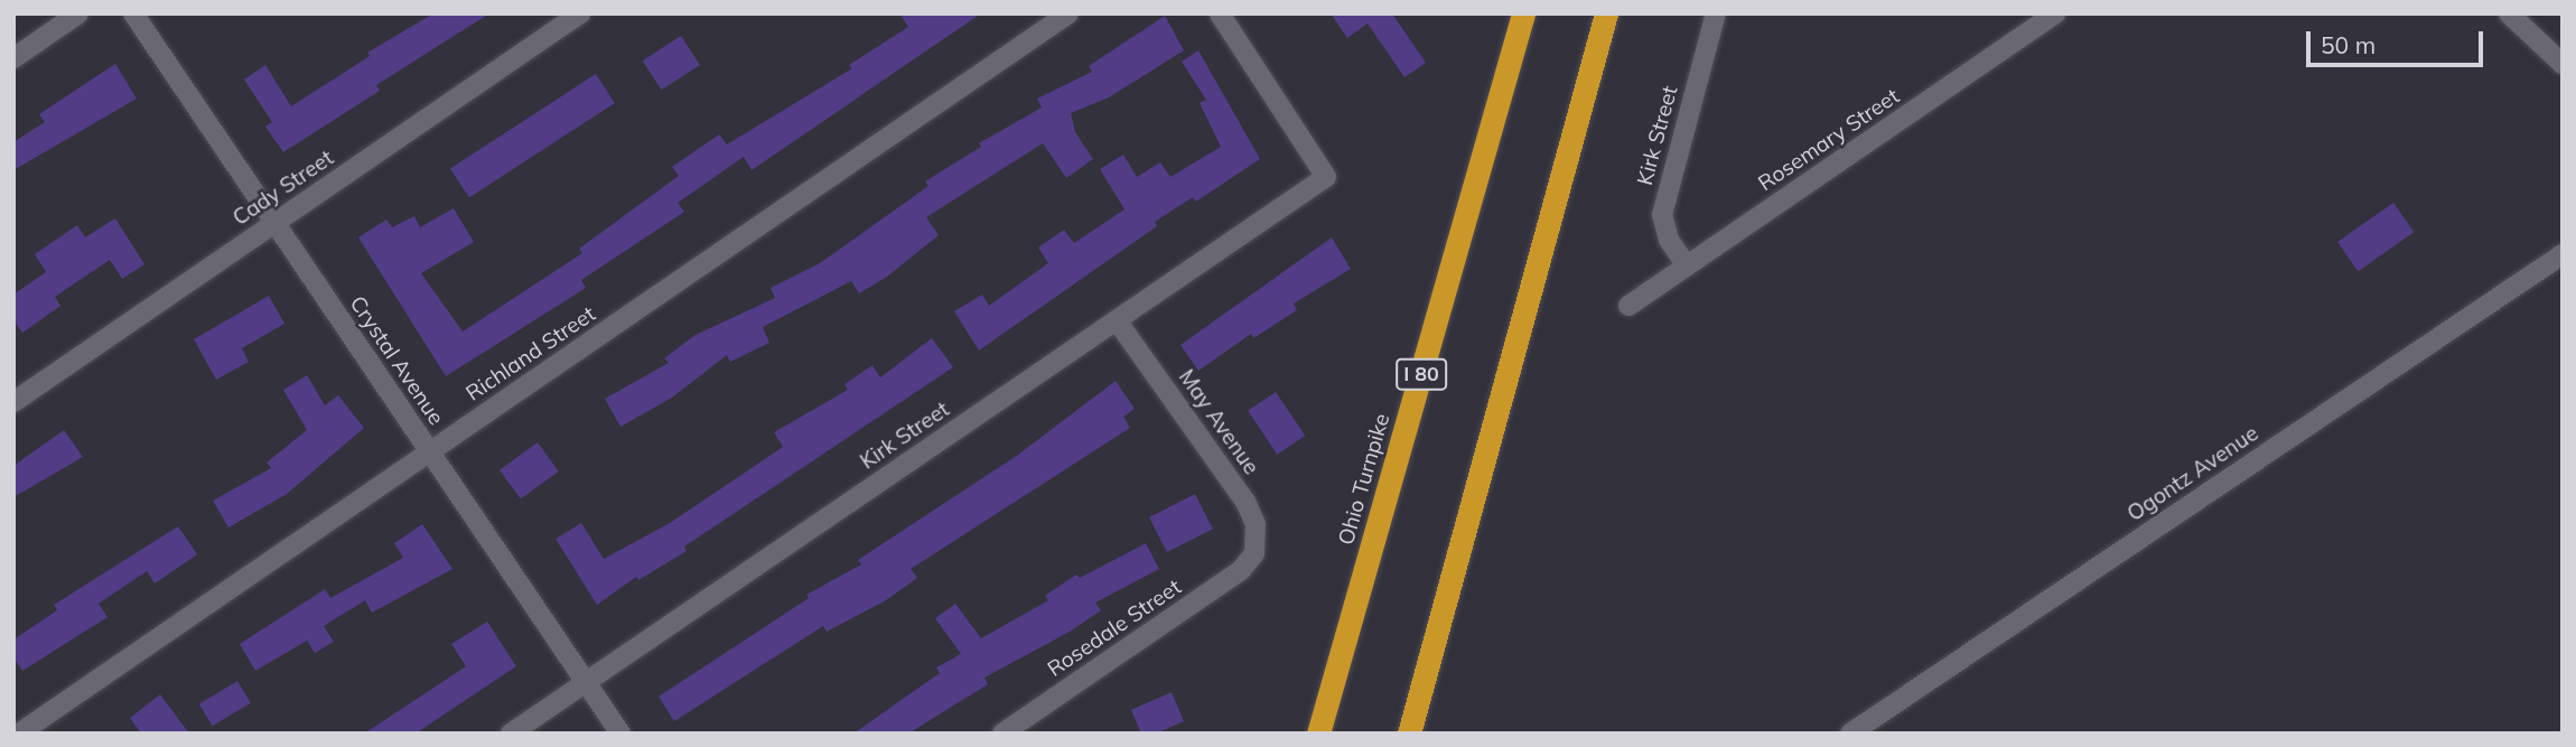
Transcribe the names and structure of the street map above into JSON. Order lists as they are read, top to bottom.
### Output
{
  "streets": {
    "highway": ["I 80", "Ohio Turnpike"],
    "street": [
      "Kirk Street",
      "Rosemary Street",
      "Cady Street",
      "Richland Street",
      "Crystal Avenue",
      "May Avenue",
      "Ogontz Avenue",
      "Rosedale Street"
    ]
  },
  "crossings": [
    ["Kirk Street", "Rosemary Street"],
    ["Kirk Street", "Crystal Avenue"],
    ["Kirk Street", "May Avenue"],
    ["Cady Street", "Crystal Avenue"],
    ["Richland Street", "Crystal Avenue"],
    ["May Avenue", "Rosedale Street"]
  ],
  "scale_bar": "50 m"
}
